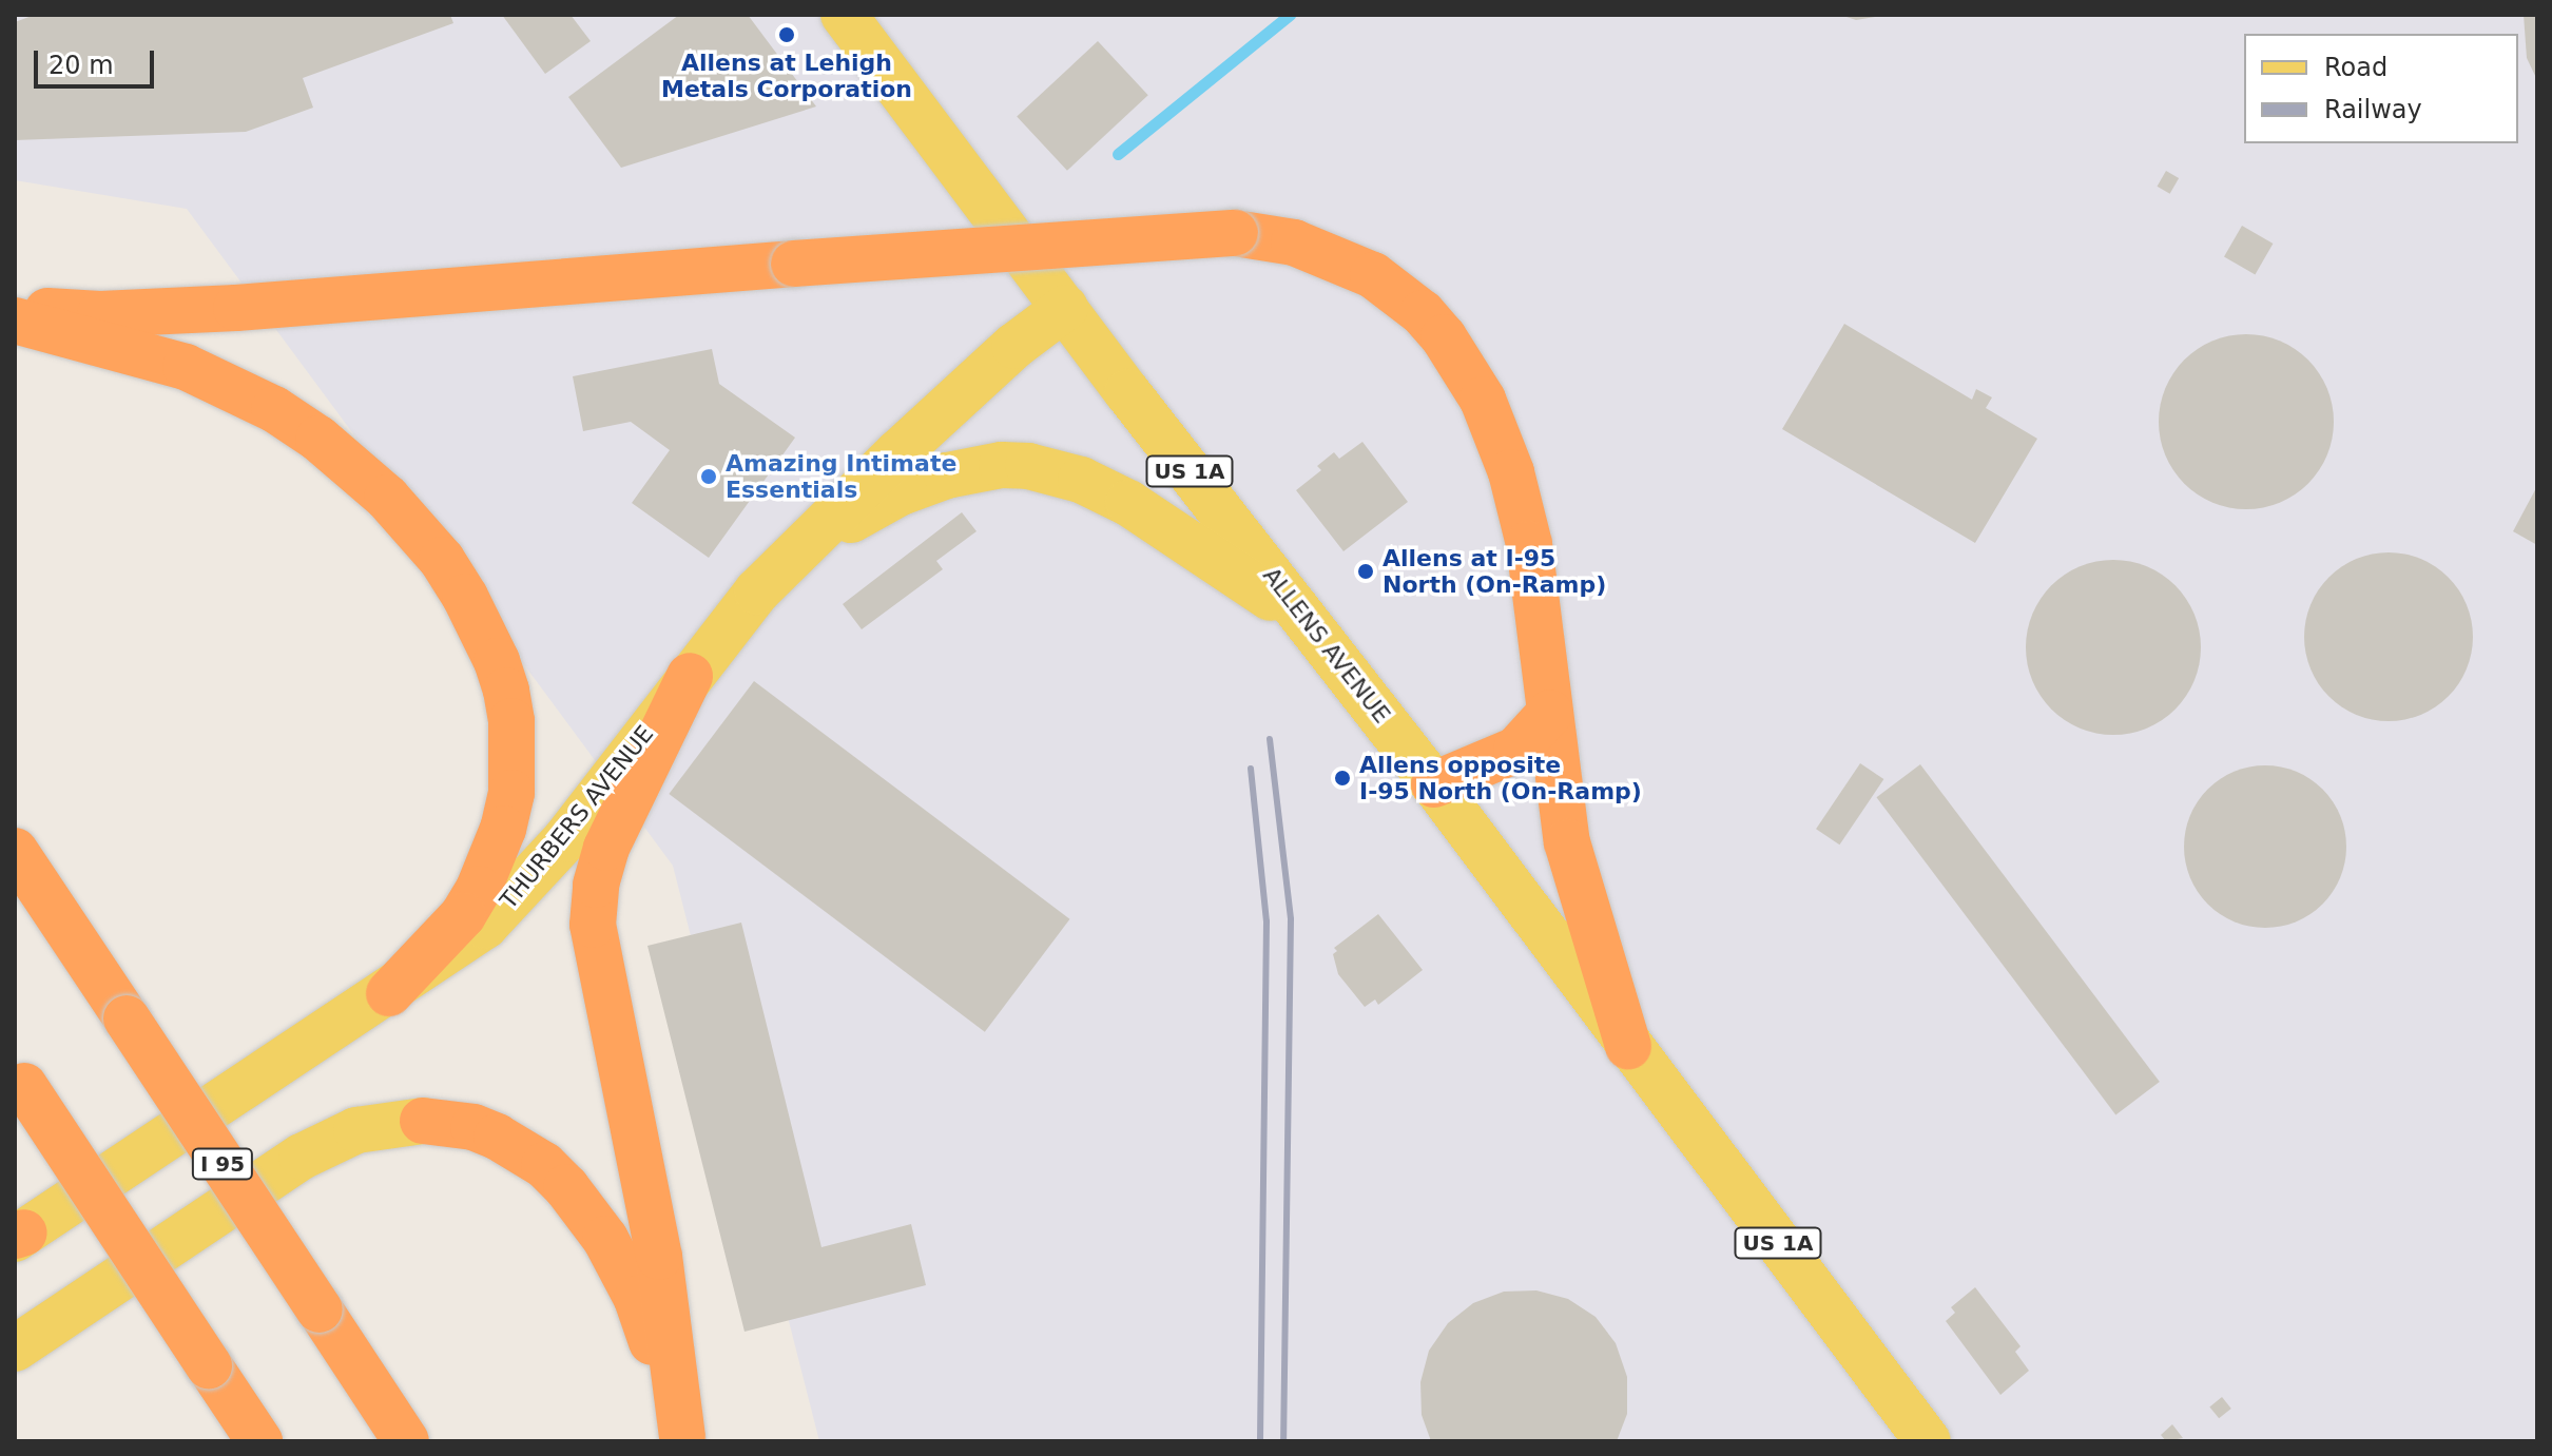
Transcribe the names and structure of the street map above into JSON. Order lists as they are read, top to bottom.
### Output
{
  "streets": {
    "highway": ["I 95"],
    "main road": ["US 1A", "ALLENS AVENUE", "THURBERS AVENUE"]
  },
  "crossings": [
    ["ALLENS AVENUE", "THURBERS AVENUE"]
  ],
  "places": [
    "Allens at Lehigh Metals Corporation",
    "Amazing Intimate Essentials",
    "Allens at I-95 North (On-Ramp)",
    "Allens opposite I-95 North (On-Ramp)"
  ],
  "legend": ["Road", "Railway"],
  "scale_bar": "20 m"
}
